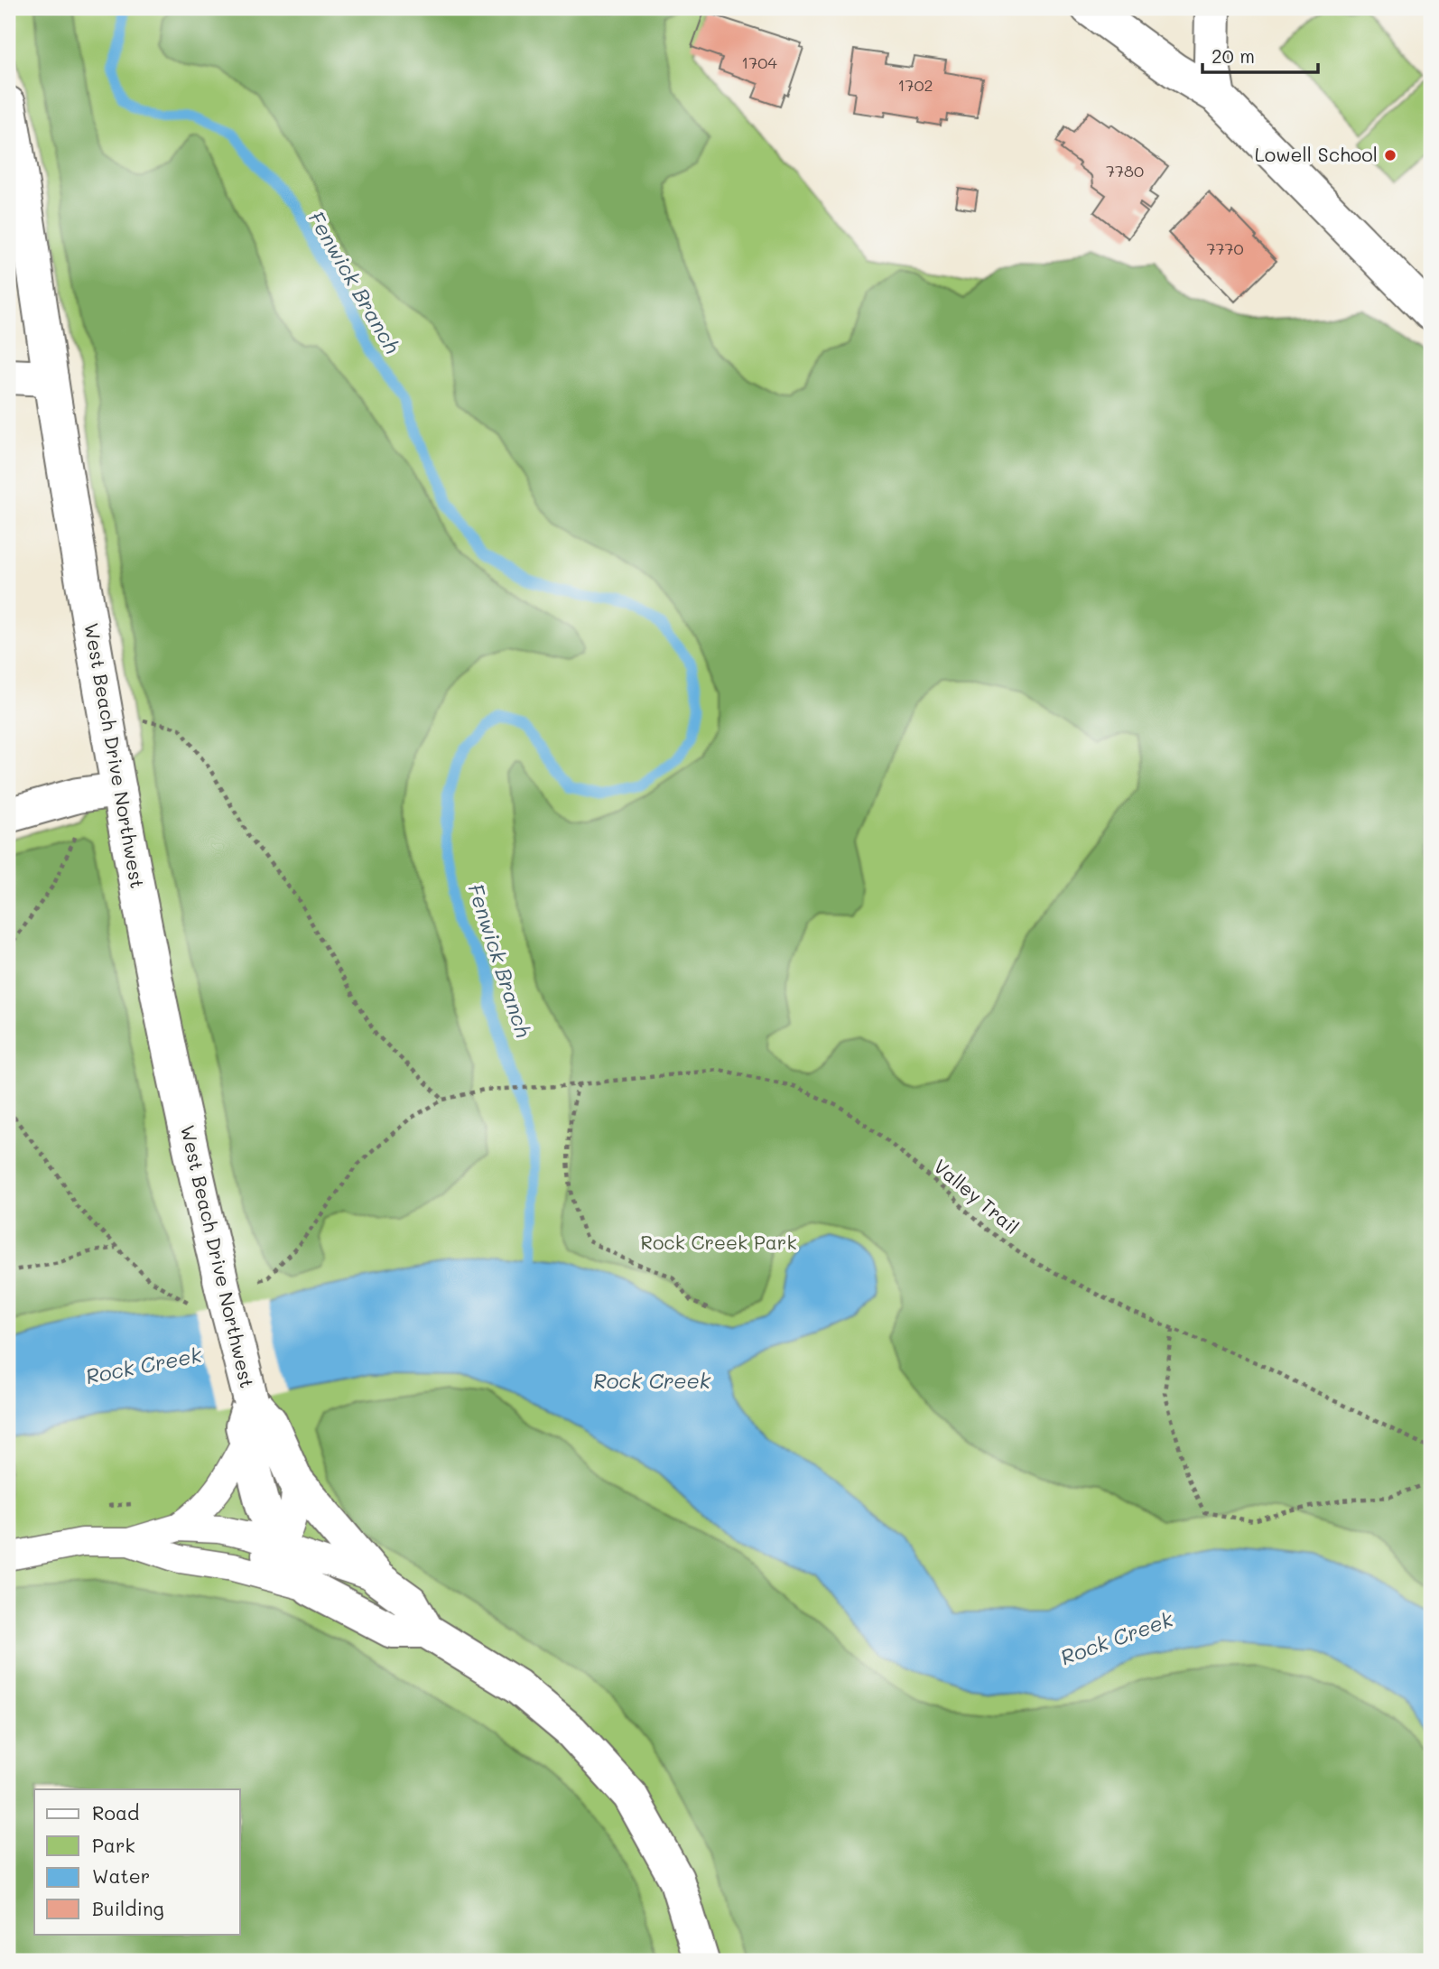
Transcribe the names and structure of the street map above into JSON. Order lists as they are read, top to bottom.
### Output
{
  "streets": {
    "street": ["West Beach Drive Northwest"],
    "path": ["Valley Trail"]
  },
  "water": ["Fenwick Branch", "Rock Creek"],
  "parks": ["Rock Creek Park"],
  "places": ["Lowell School"],
  "house_numbers": [
    "1704",
    "1702",
    "7780",
    "7770"
  ],
  "legend": [
    "Road",
    "Park",
    "Water",
    "Building"
  ],
  "scale_bar": "20 m"
}
